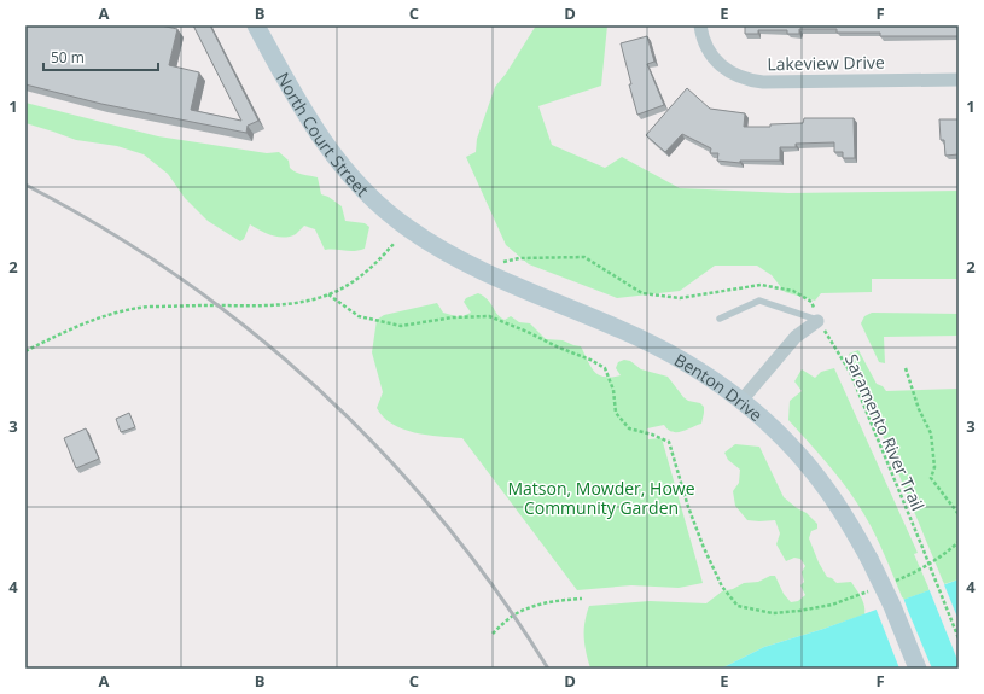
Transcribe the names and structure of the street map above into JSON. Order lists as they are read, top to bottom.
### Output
{
  "streets": {
    "street": ["Lakeview Drive", "North Court Street", "Benton Drive"],
    "path": ["Saramento River Trail"]
  },
  "crossings": [
    ["North Court Street", "Benton Drive"]
  ],
  "parks": ["Matson, Mowder, Howe Community Garden"],
  "scale_bar": "50 m",
  "grid": {
    "columns": [
      "A",
      "B",
      "C",
      "D",
      "E",
      "F"
    ],
    "rows": [
      "1",
      "2",
      "3",
      "4"
    ]
  }
}
